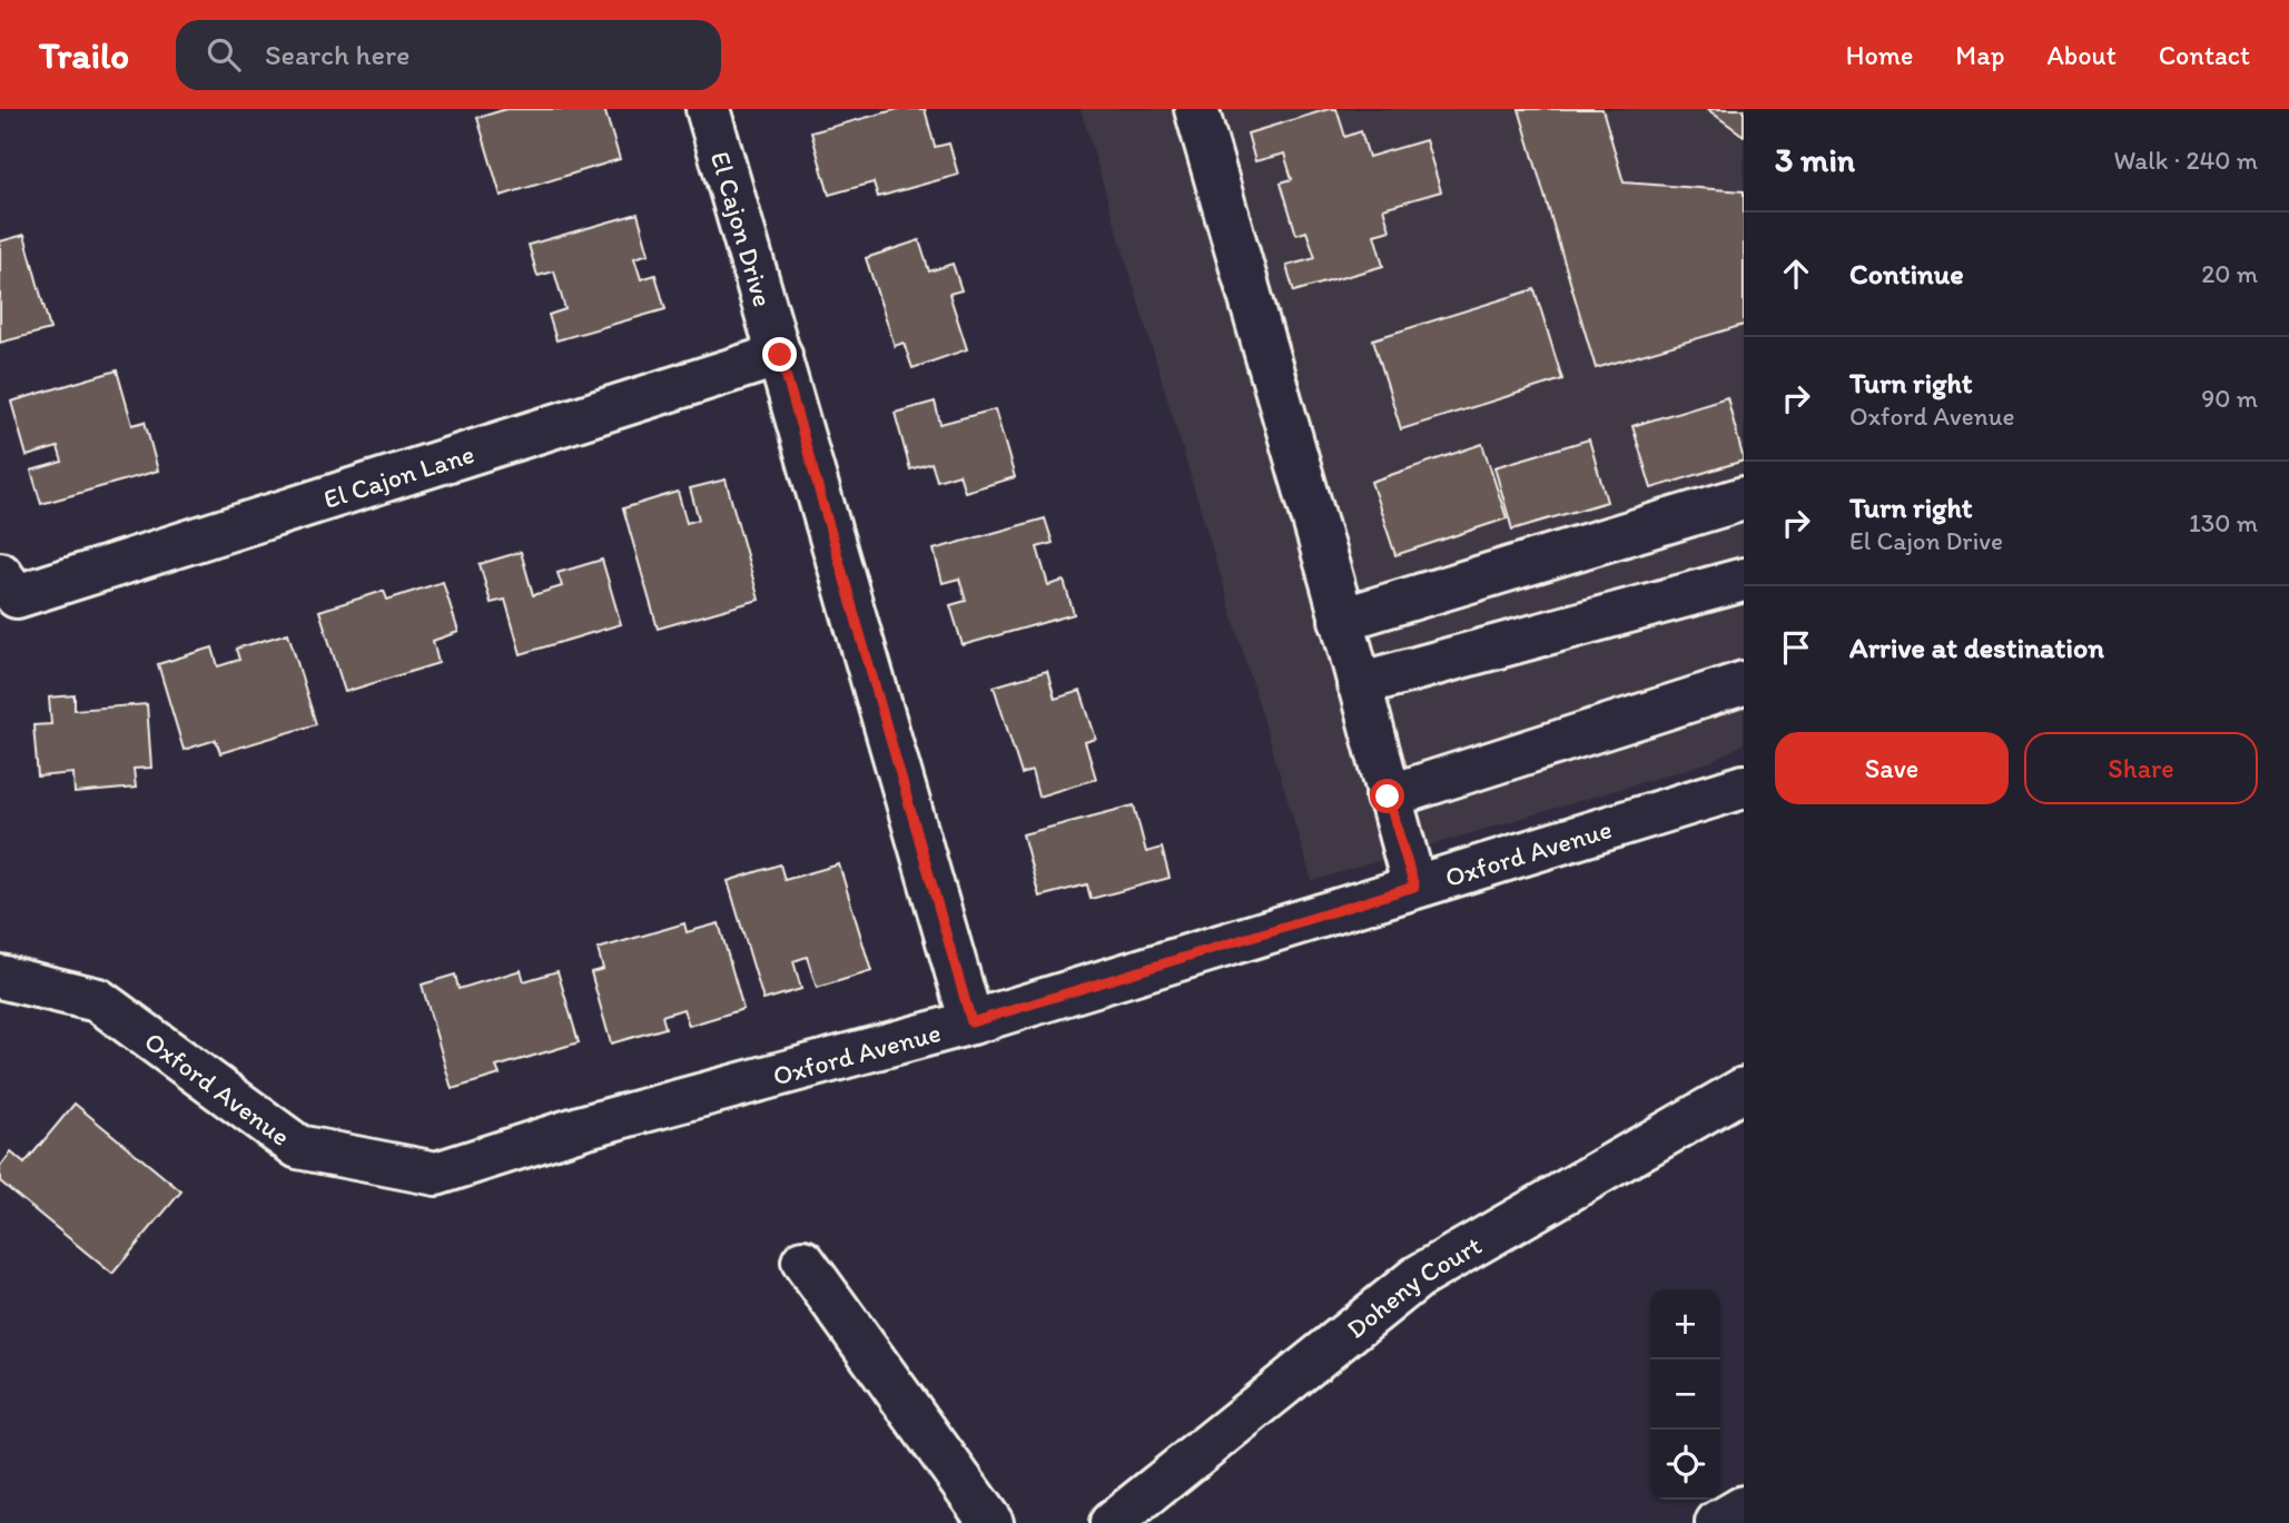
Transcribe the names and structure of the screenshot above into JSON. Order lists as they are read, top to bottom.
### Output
{
  "streets": {
    "street": [
      "El Cajon Drive",
      "El Cajon Lane",
      "Oxford Avenue",
      "Doheny Court"
    ]
  },
  "crossings": [
    ["El Cajon Drive", "El Cajon Lane"],
    ["El Cajon Drive", "Oxford Avenue"]
  ],
  "page": {
    "header": "Trailo",
    "search": "Search here",
    "nav": [
      "Home",
      "Map",
      "About",
      "Contact"
    ],
    "heading": ["3 min", "Walk · 240 m"],
    "list": [
      ["Continue", "20 m"],
      ["Turn right", "Oxford Avenue", "90 m"],
      ["Turn right", "El Cajon Drive", "130 m"],
      "Arrive at destination"
    ],
    "buttons": ["Save", "Share"],
    "map_buttons": ["+", "−"]
  }
}
